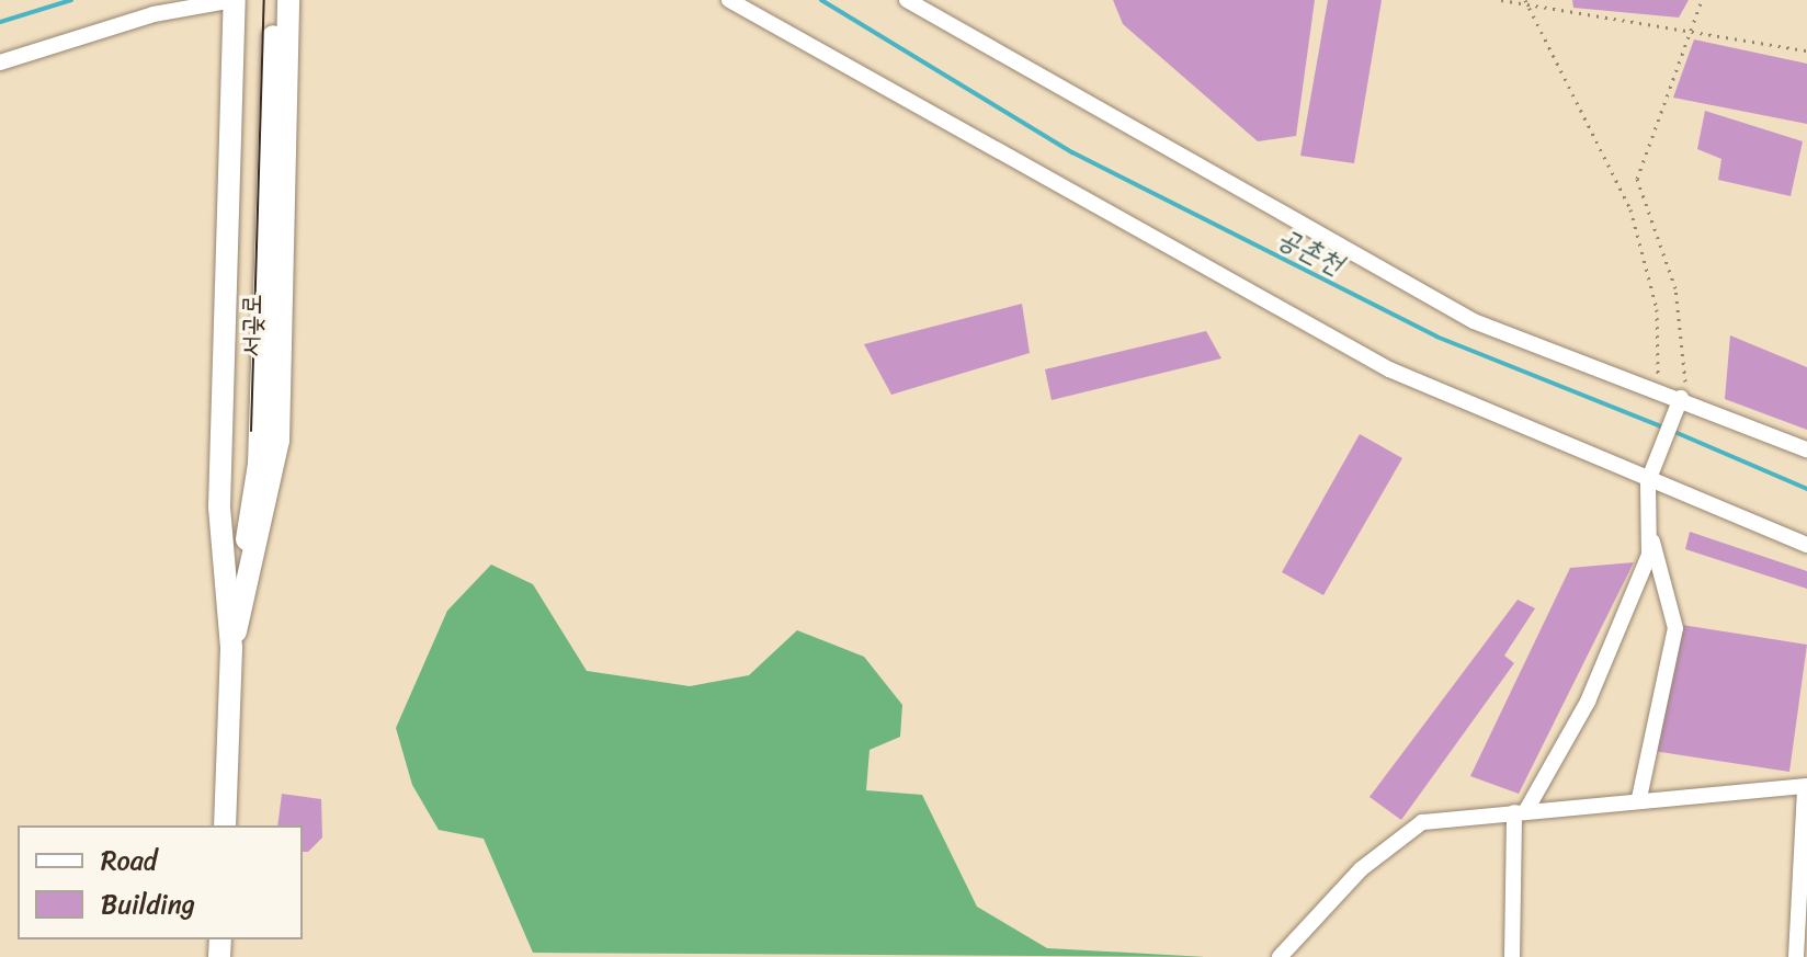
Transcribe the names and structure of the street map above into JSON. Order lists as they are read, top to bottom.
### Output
{
  "streets": {
    "main road": ["서곶로"]
  },
  "water": ["공촌천"],
  "legend": ["Road", "Building"]
}
